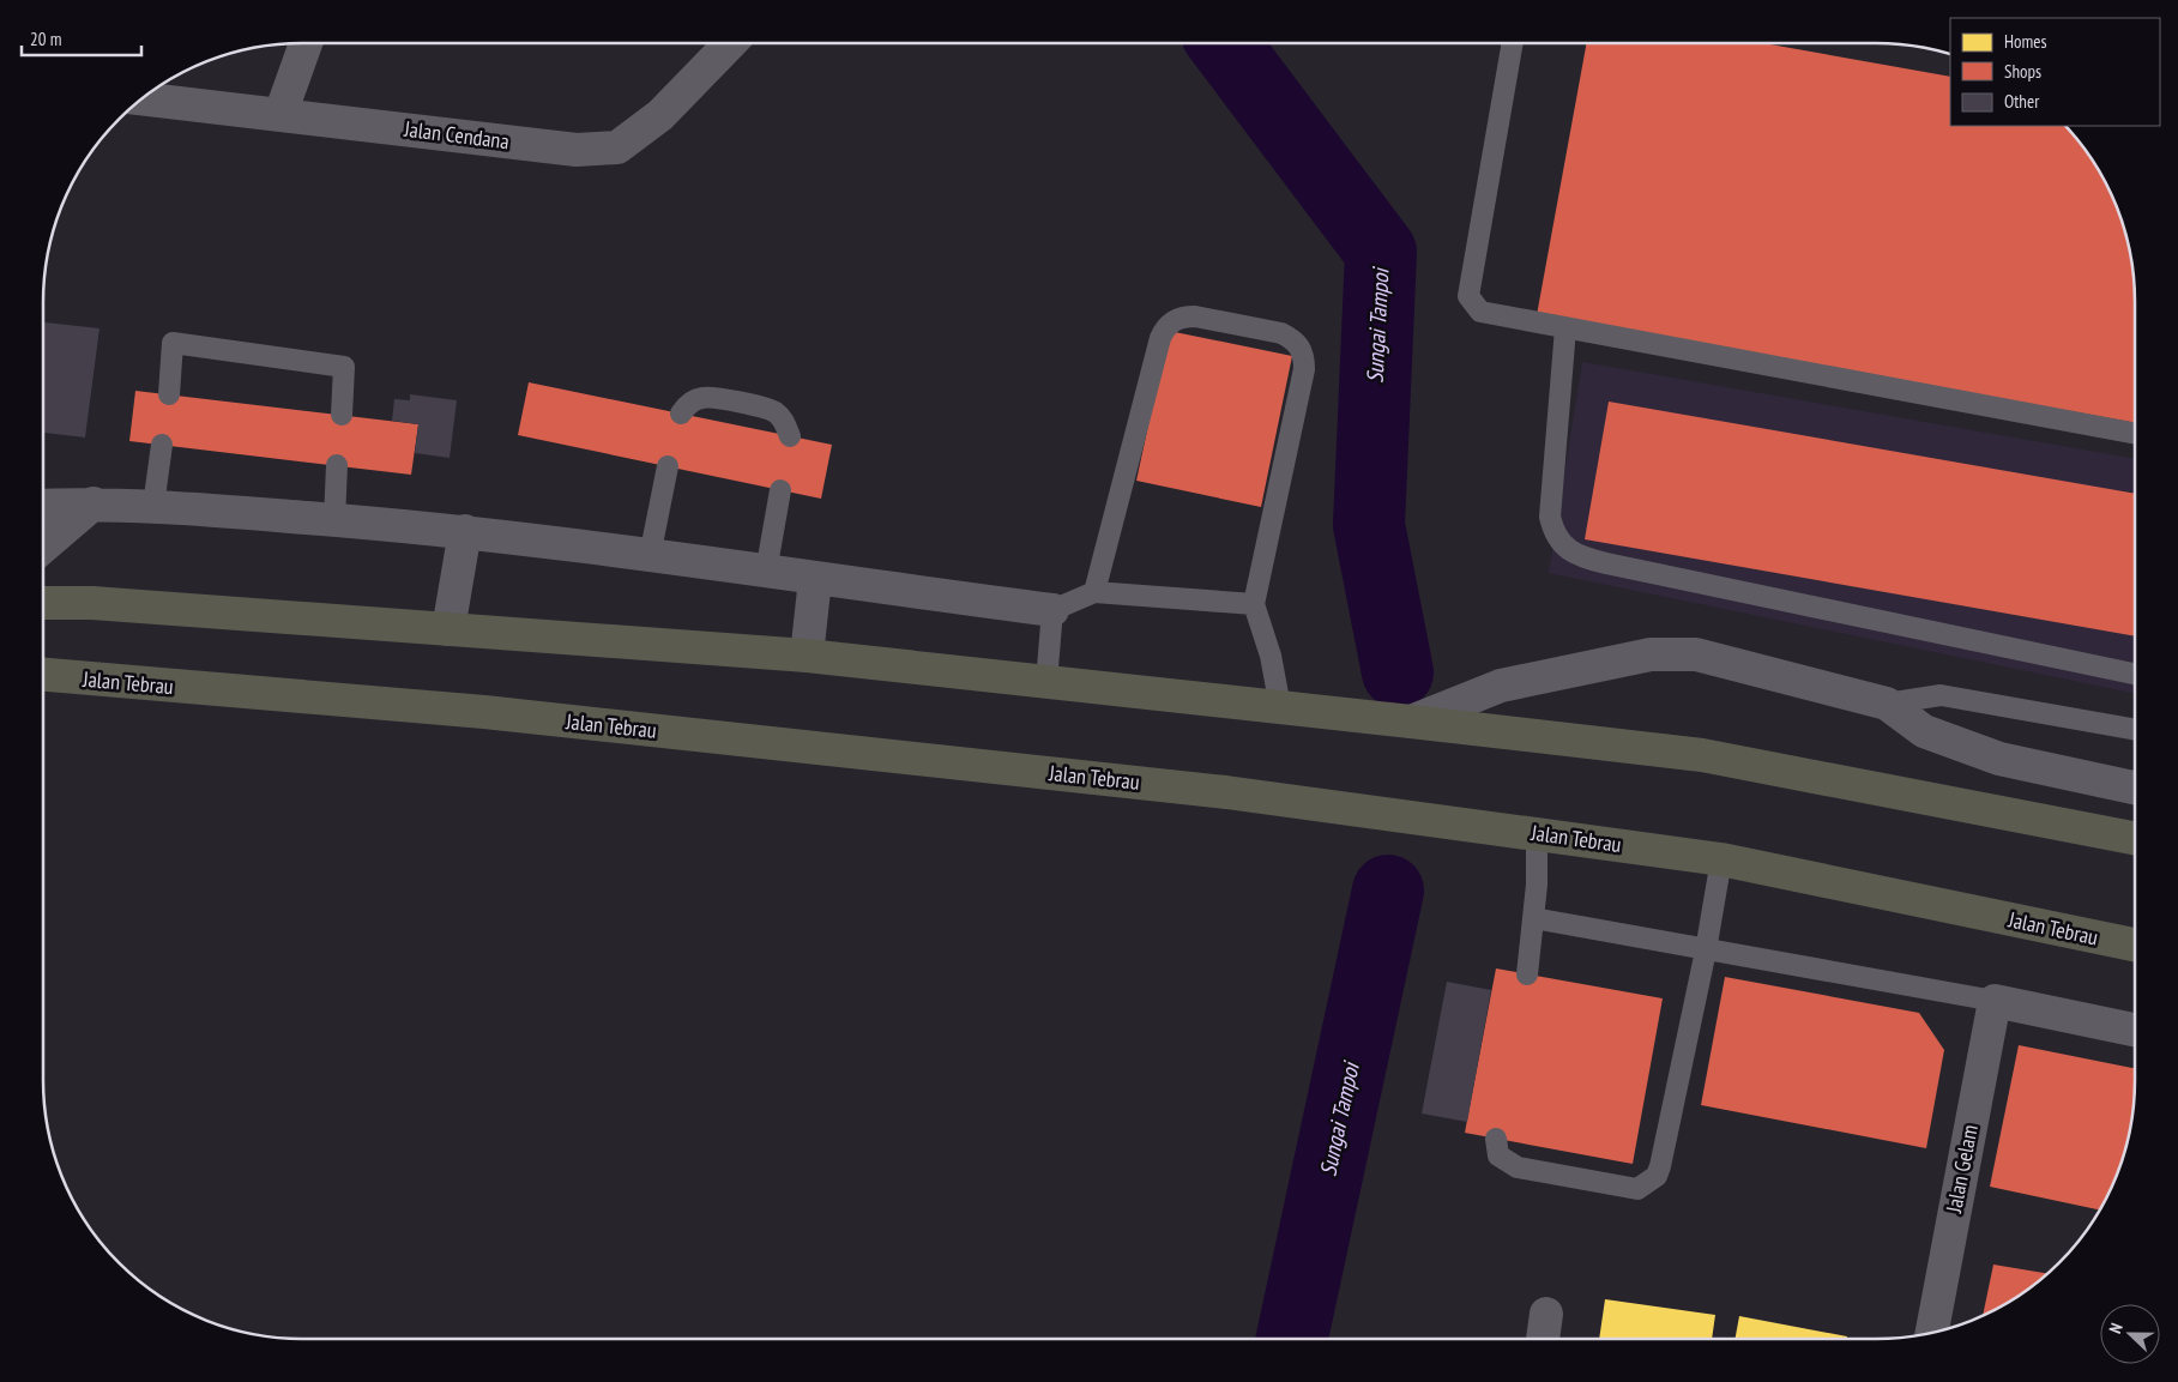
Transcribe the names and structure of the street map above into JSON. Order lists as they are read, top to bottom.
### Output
{
  "streets": {
    "highway": ["Jalan Tebrau"],
    "street": ["Jalan Cendana", "Jalan Gelam"]
  },
  "water": ["Sungai Tampoi"],
  "legend": ["Homes", "Shops", "Other"],
  "scale_bar": "20 m",
  "north": "left"
}
